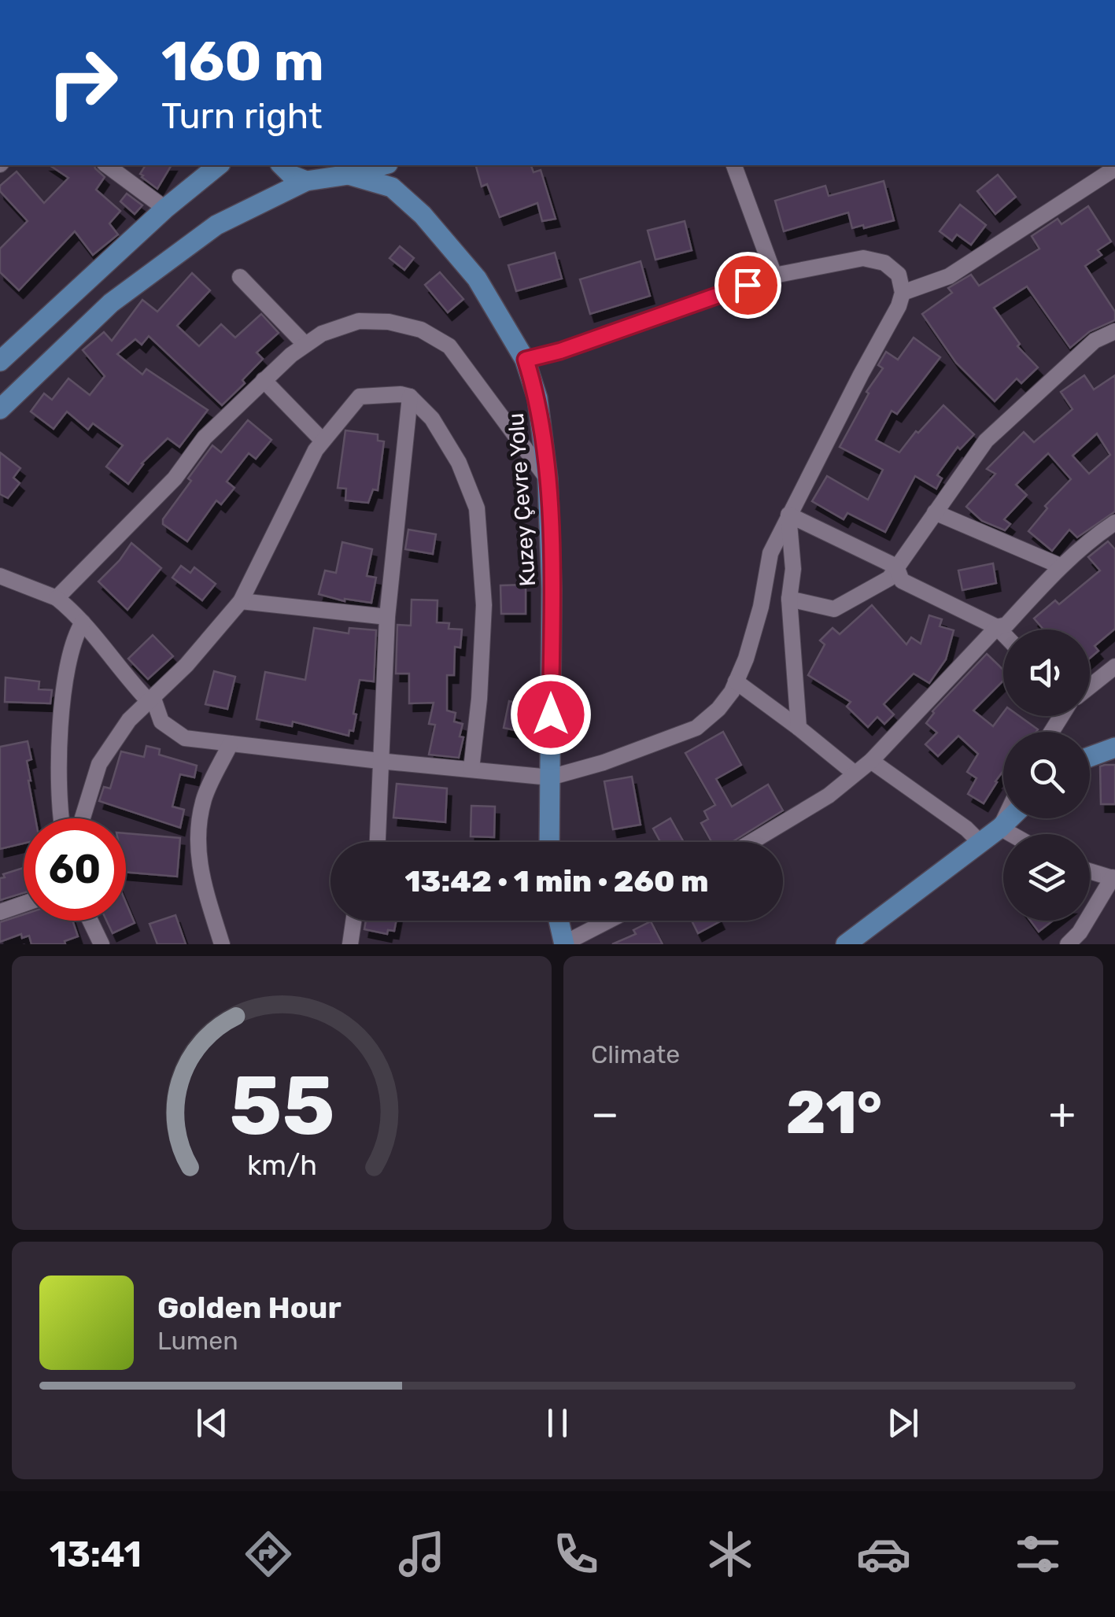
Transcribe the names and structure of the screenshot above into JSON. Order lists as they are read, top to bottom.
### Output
{
  "streets": {
    "main road": ["Kuzey Çevre Yolu"]
  },
  "page": {
    "turn": ["160 m", "Turn right"],
    "limit": "60",
    "trip": "13:42 · 1 min · 260 m",
    "tile": "Climate",
    "heat": ["−", "21°", "+"],
    "song": ["Golden Hour", "Lumen"],
    "tabs": "13:41",
    "gauge": ["55", "km/h"]
  }
}
